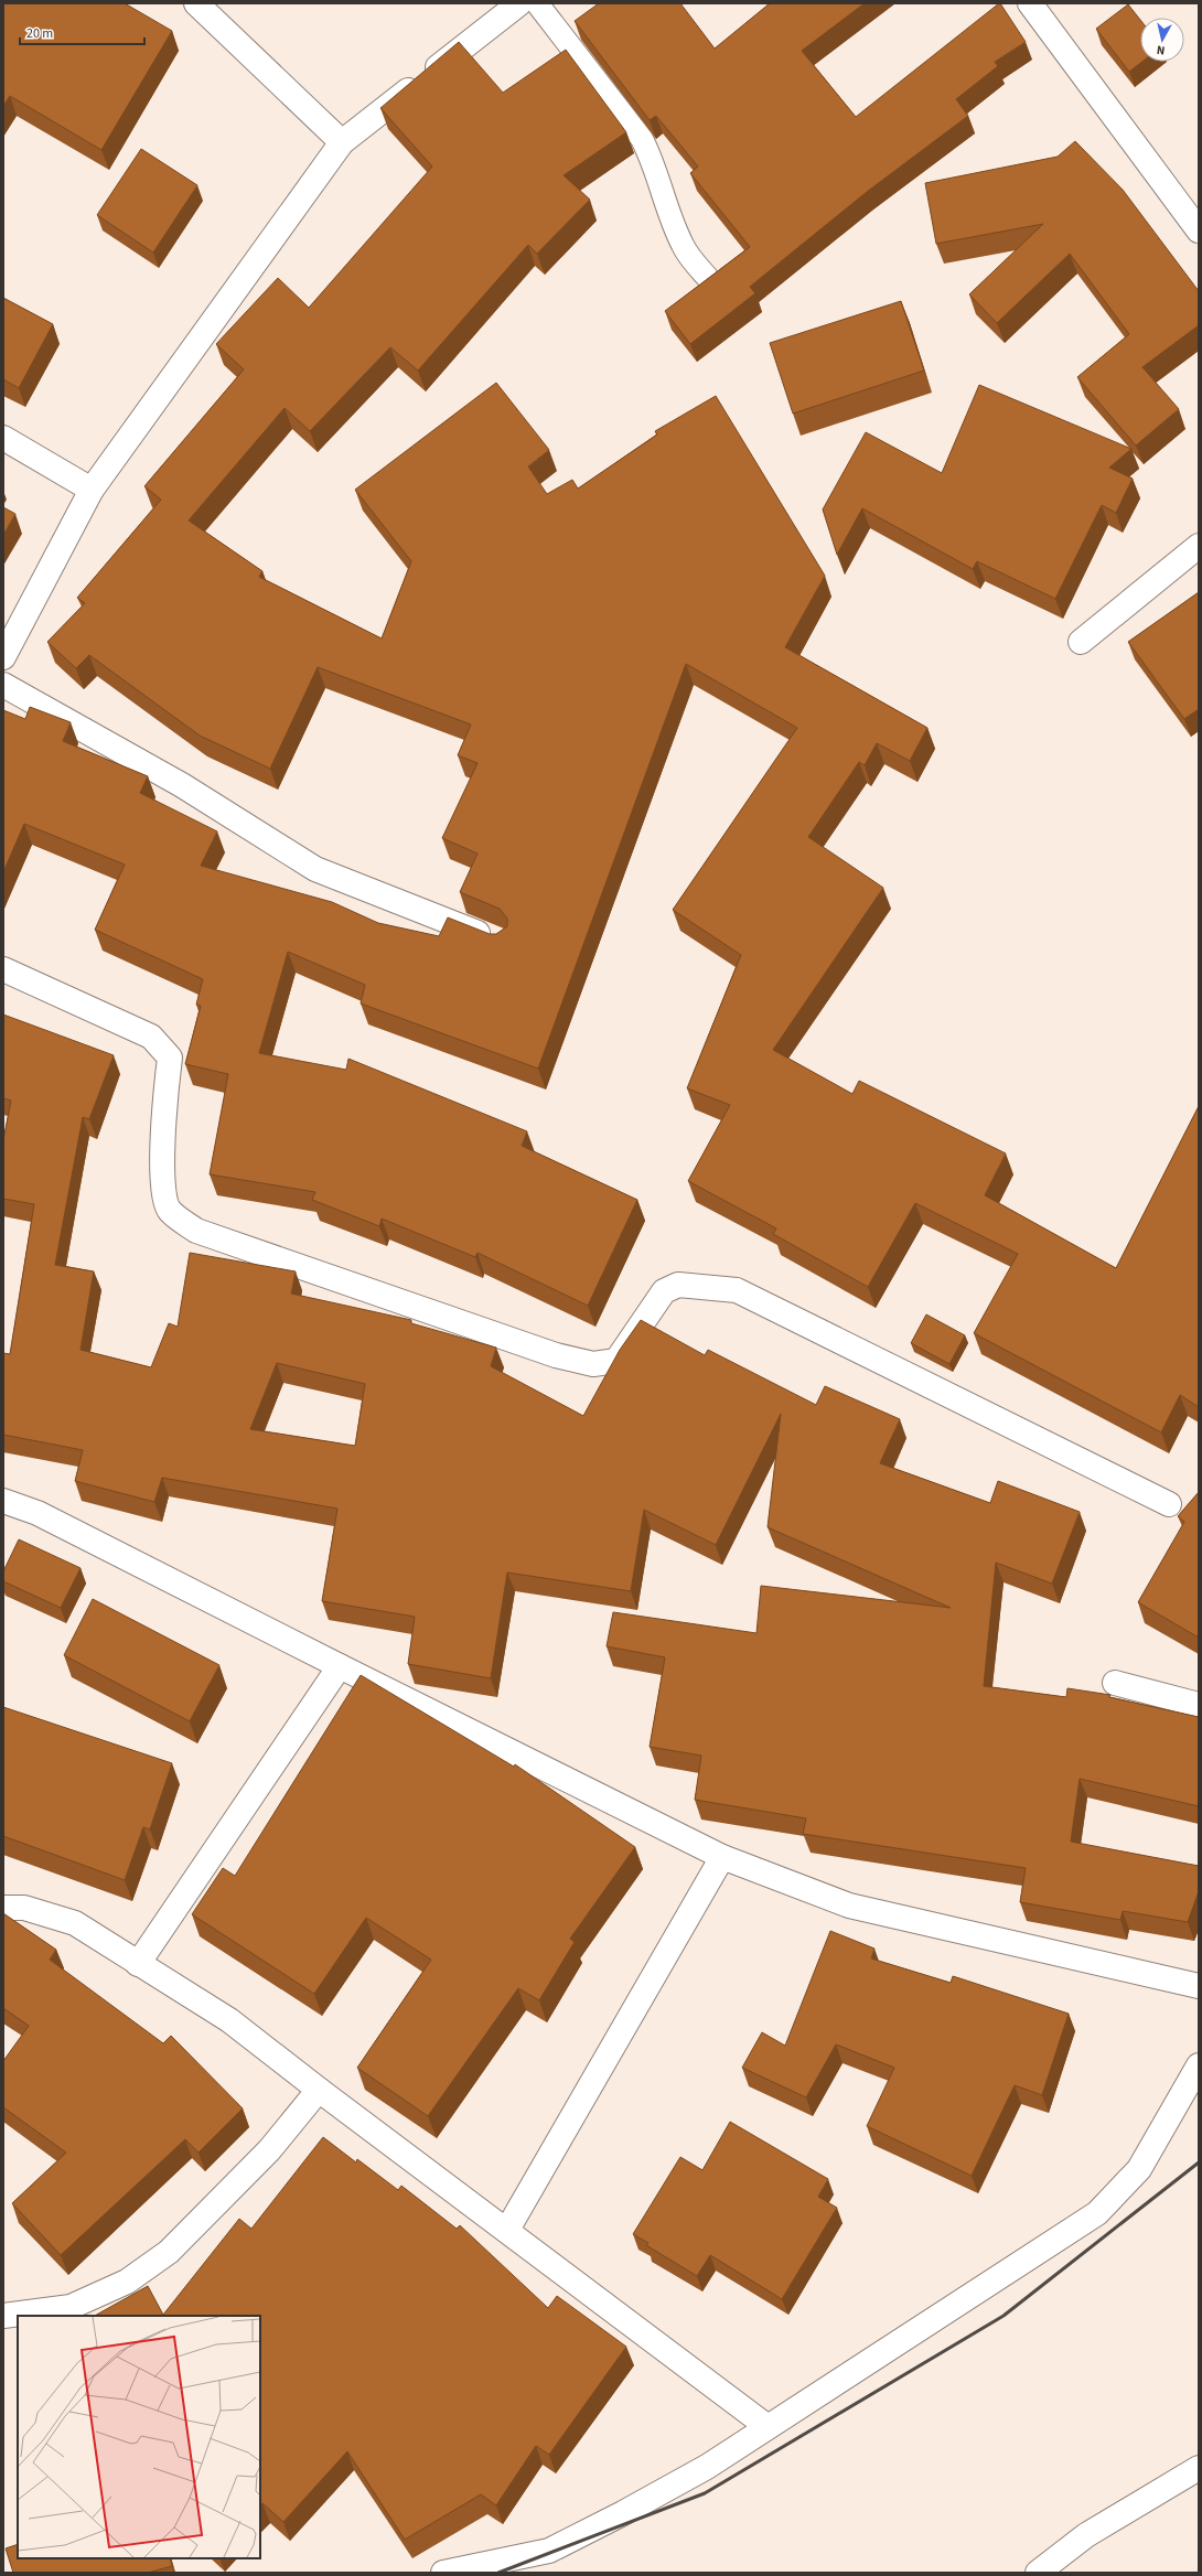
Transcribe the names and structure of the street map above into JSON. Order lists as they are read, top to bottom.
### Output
{
  "scale_bar": "20 m",
  "north": "bottom"
}
